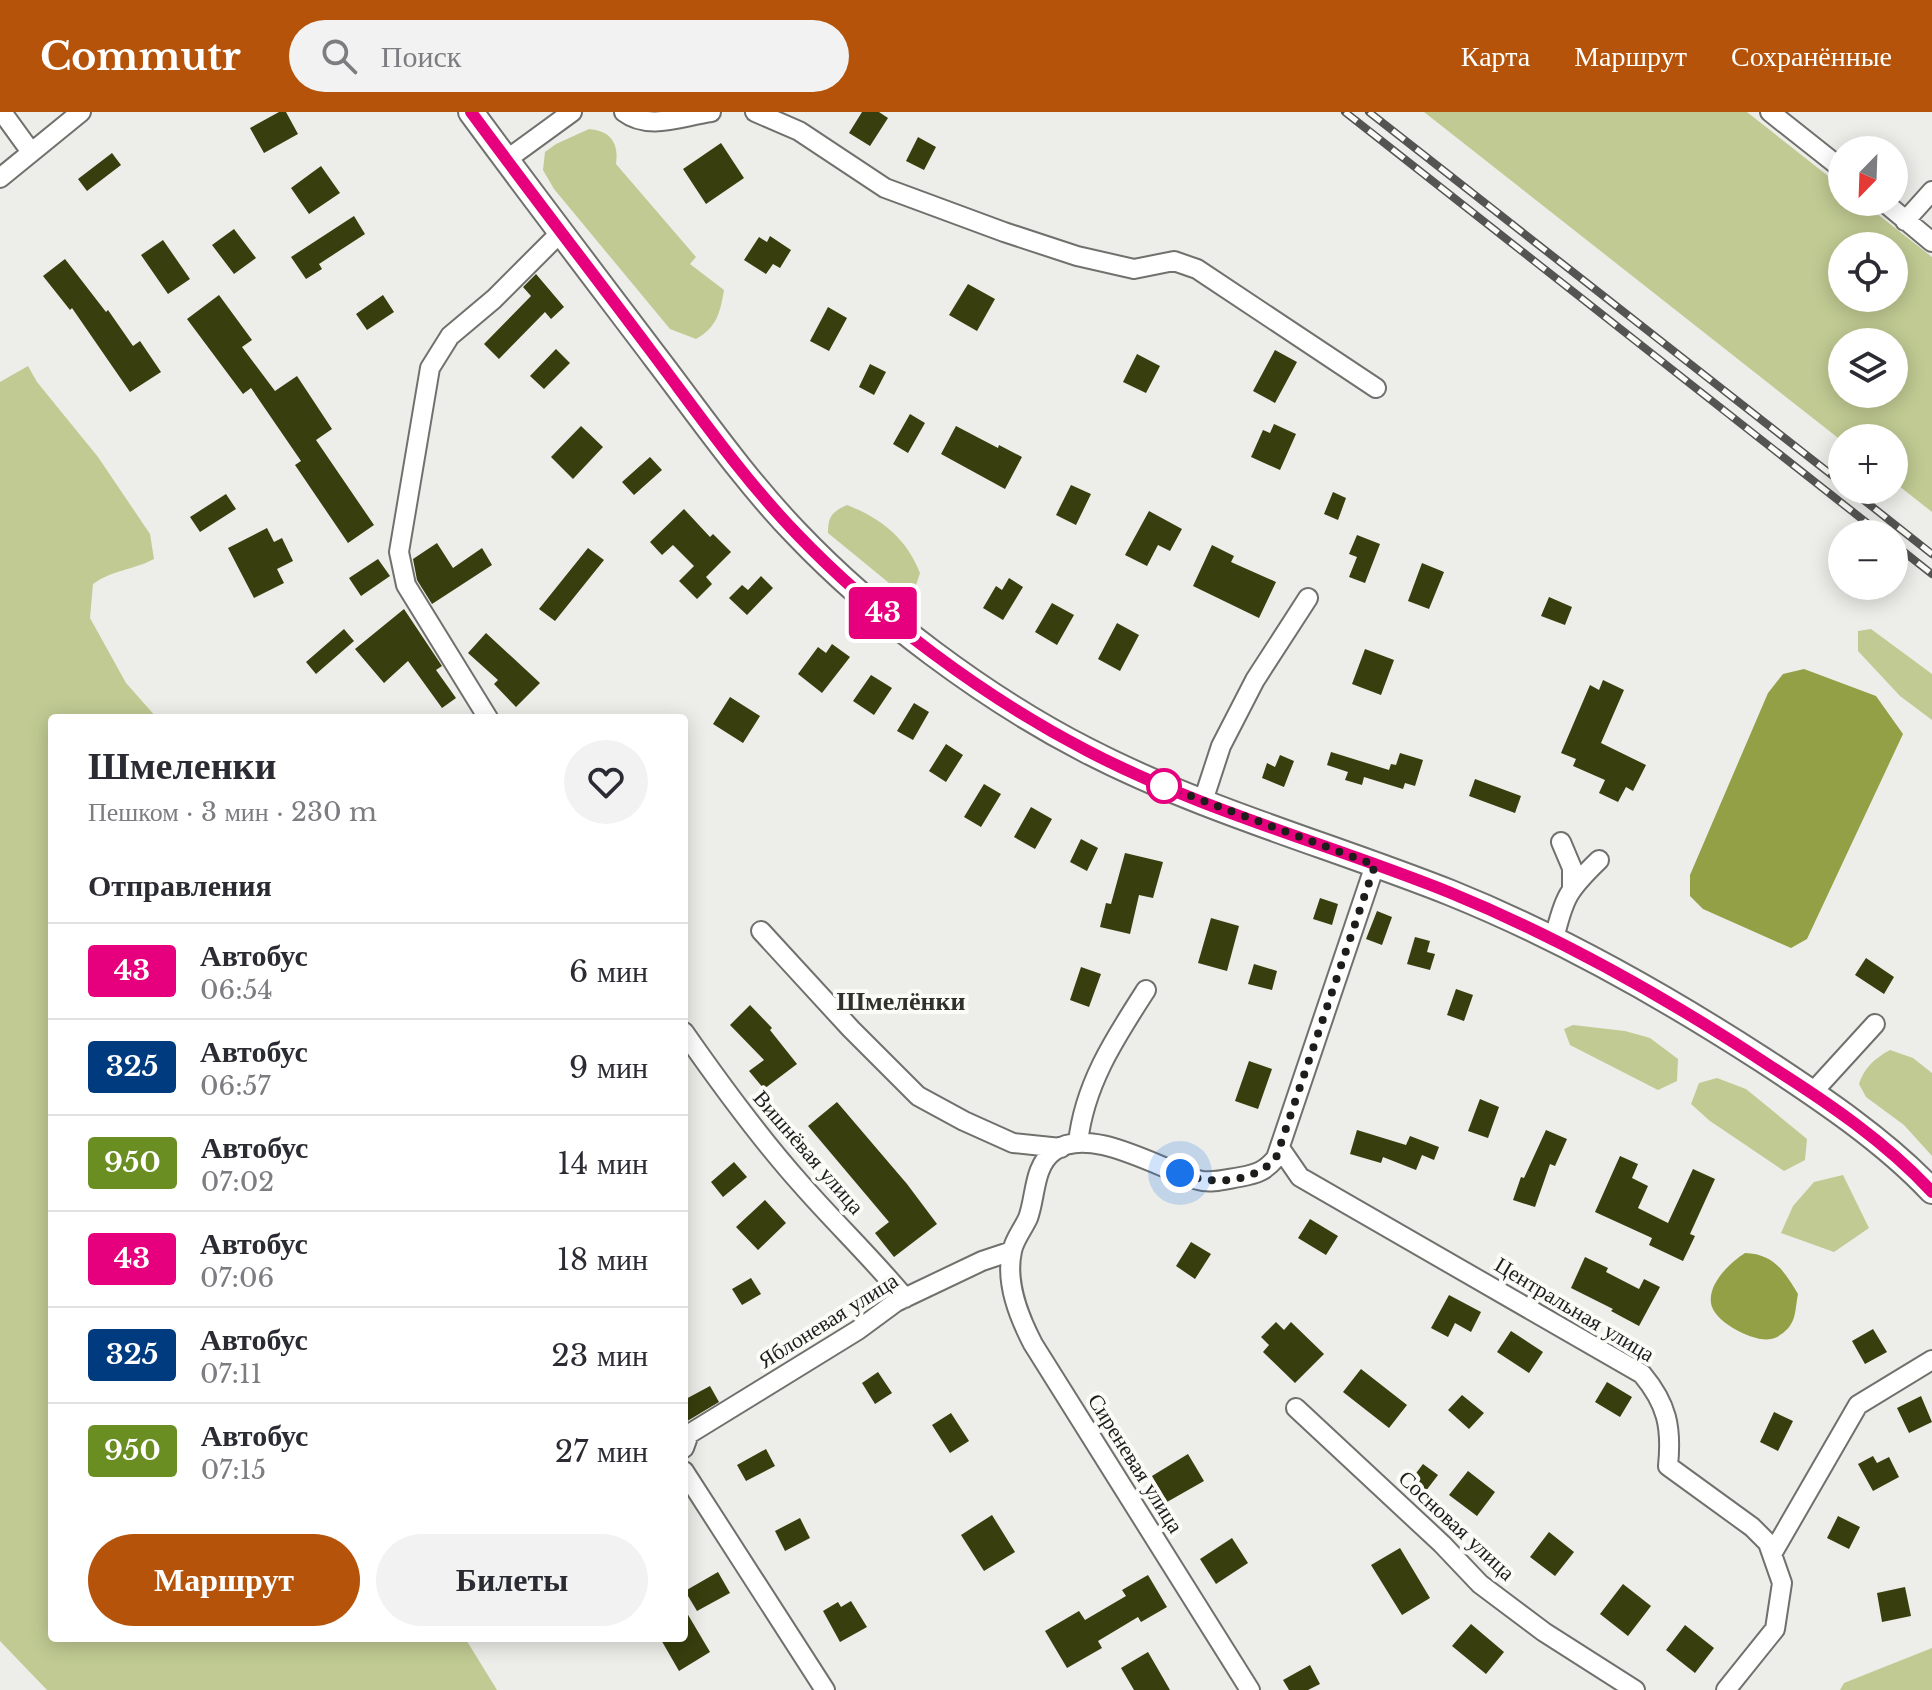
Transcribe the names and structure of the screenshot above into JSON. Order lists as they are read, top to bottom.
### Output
{
  "streets": {
    "street": [
      "Вишнёвая улица",
      "Центральная улица",
      "Яблоневая улица",
      "Сиреневая улица",
      "Сосновая улица"
    ]
  },
  "crossings": [
    ["Вишнёвая улица", "Яблоневая улица"],
    ["Яблоневая улица", "Сиреневая улица"]
  ],
  "districts": ["Шмелёнки"],
  "lines": ["bus line 43"],
  "north": "bottom left",
  "page": {
    "header": "Commutr",
    "search": "Поиск",
    "nav": ["Карта", "Маршрут", "Сохранённые"],
    "on_map": "43",
    "map_buttons": ["+", "−"],
    "heading": [
      ["Шмеленки", "Пешком · 3 мин · 230 m"],
      "Отправления"
    ],
    "list": [
      {
        "mark": "43",
        "name": "Автобус",
        "note": "06:54",
        "value": "6 мин"
      },
      {
        "mark": "325",
        "name": "Автобус",
        "note": "06:57",
        "value": "9 мин"
      },
      {
        "mark": "950",
        "name": "Автобус",
        "note": "07:02",
        "value": "14 мин"
      },
      {
        "mark": "43",
        "name": "Автобус",
        "note": "07:06",
        "value": "18 мин"
      },
      {
        "mark": "325",
        "name": "Автобус",
        "note": "07:11",
        "value": "23 мин"
      },
      {
        "mark": "950",
        "name": "Автобус",
        "note": "07:15",
        "value": "27 мин"
      }
    ],
    "buttons": ["Маршрут", "Билеты"]
  }
}
